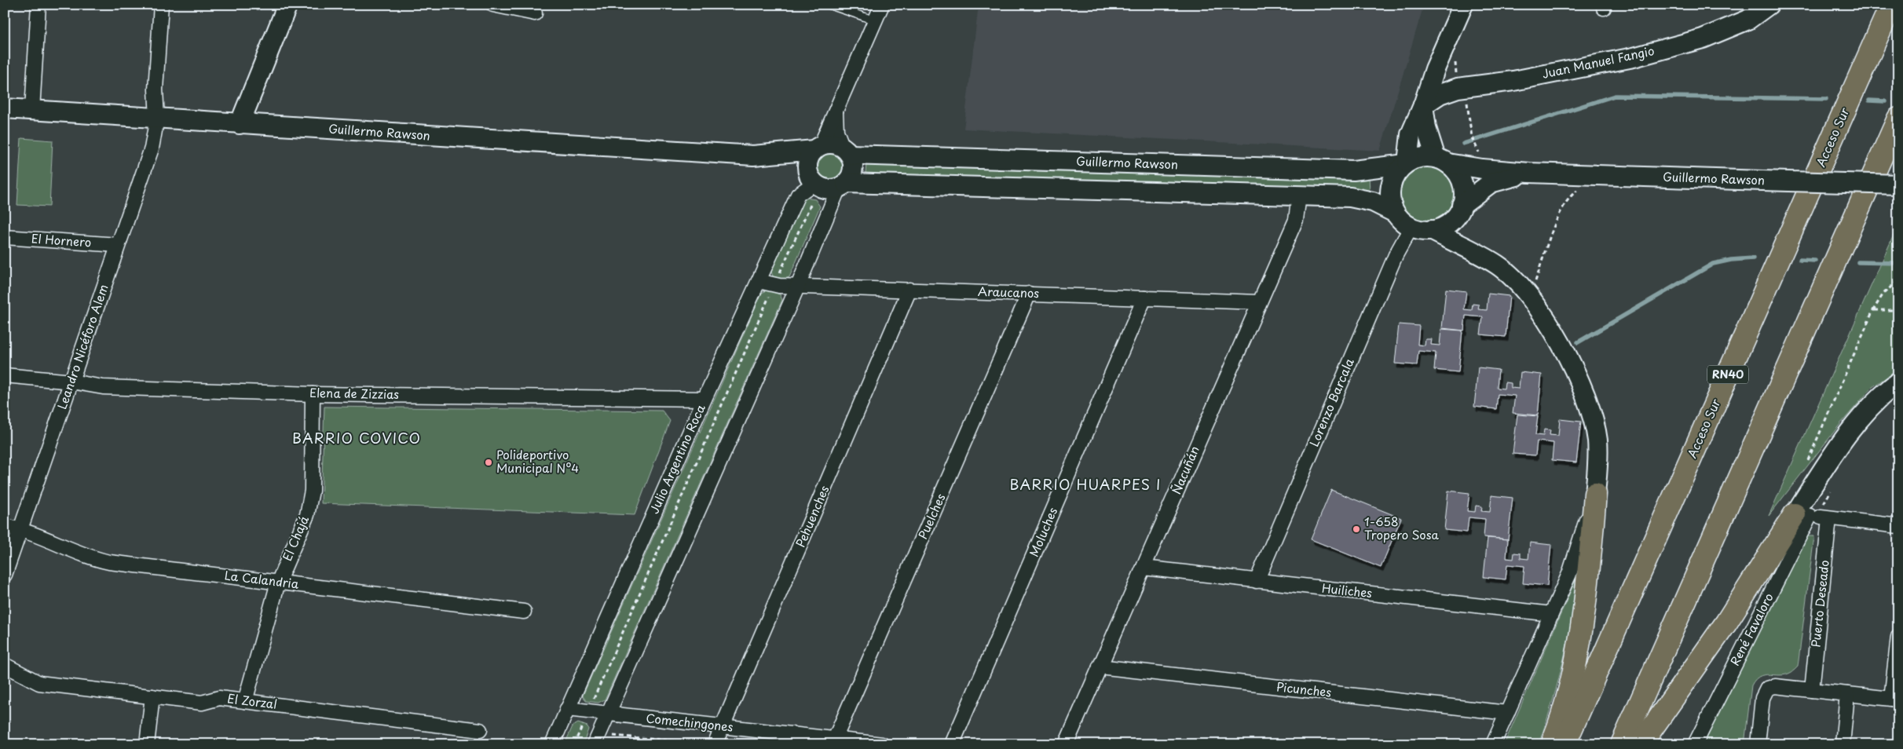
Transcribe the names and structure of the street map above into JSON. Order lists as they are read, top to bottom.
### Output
{
  "streets": {
    "highway": ["Acceso Sur", "RN40"],
    "main road": ["Juan Manuel Fangio", "Guillermo Rawson", "René Favaloro"],
    "street": [
      "El Hornero",
      "Araucanos",
      "Leandro Nicéforo Alem",
      "Elena de Zizzias",
      "Lorenzo Barcala",
      "Julio Argentino Roca",
      "Ñacuñán",
      "Pehuenches",
      "Puelches",
      "Moluches",
      "El Chajá",
      "La Calandria",
      "Huiliches",
      "Puerto Deseado",
      "Picunches",
      "El Zorzal",
      "Comechingones"
    ]
  },
  "crossings": [
    ["Guillermo Rawson", "Leandro Nicéforo Alem"],
    ["Guillermo Rawson", "Lorenzo Barcala"],
    ["Guillermo Rawson", "Julio Argentino Roca"],
    ["El Hornero", "Leandro Nicéforo Alem"],
    ["Araucanos", "Julio Argentino Roca"],
    ["Araucanos", "Ñacuñán"],
    ["Araucanos", "Pehuenches"],
    ["Araucanos", "Puelches"],
    ["Araucanos", "Moluches"],
    ["Leandro Nicéforo Alem", "Elena de Zizzias"],
    ["Leandro Nicéforo Alem", "La Calandria"],
    ["Elena de Zizzias", "Julio Argentino Roca"],
    ["Elena de Zizzias", "El Chajá"],
    ["Lorenzo Barcala", "Huiliches"],
    ["Julio Argentino Roca", "Comechingones"],
    ["Ñacuñán", "Huiliches"],
    ["Ñacuñán", "Picunches"],
    ["Pehuenches", "Comechingones"],
    ["Puelches", "Comechingones"],
    ["El Chajá", "La Calandria"],
    ["El Chajá", "El Zorzal"]
  ],
  "districts": ["BARRIO COVICO", "BARRIO HUARPES I"],
  "places": ["Polideportivo Municipal Nº4", "1-658 Tropero Sosa"]
}
